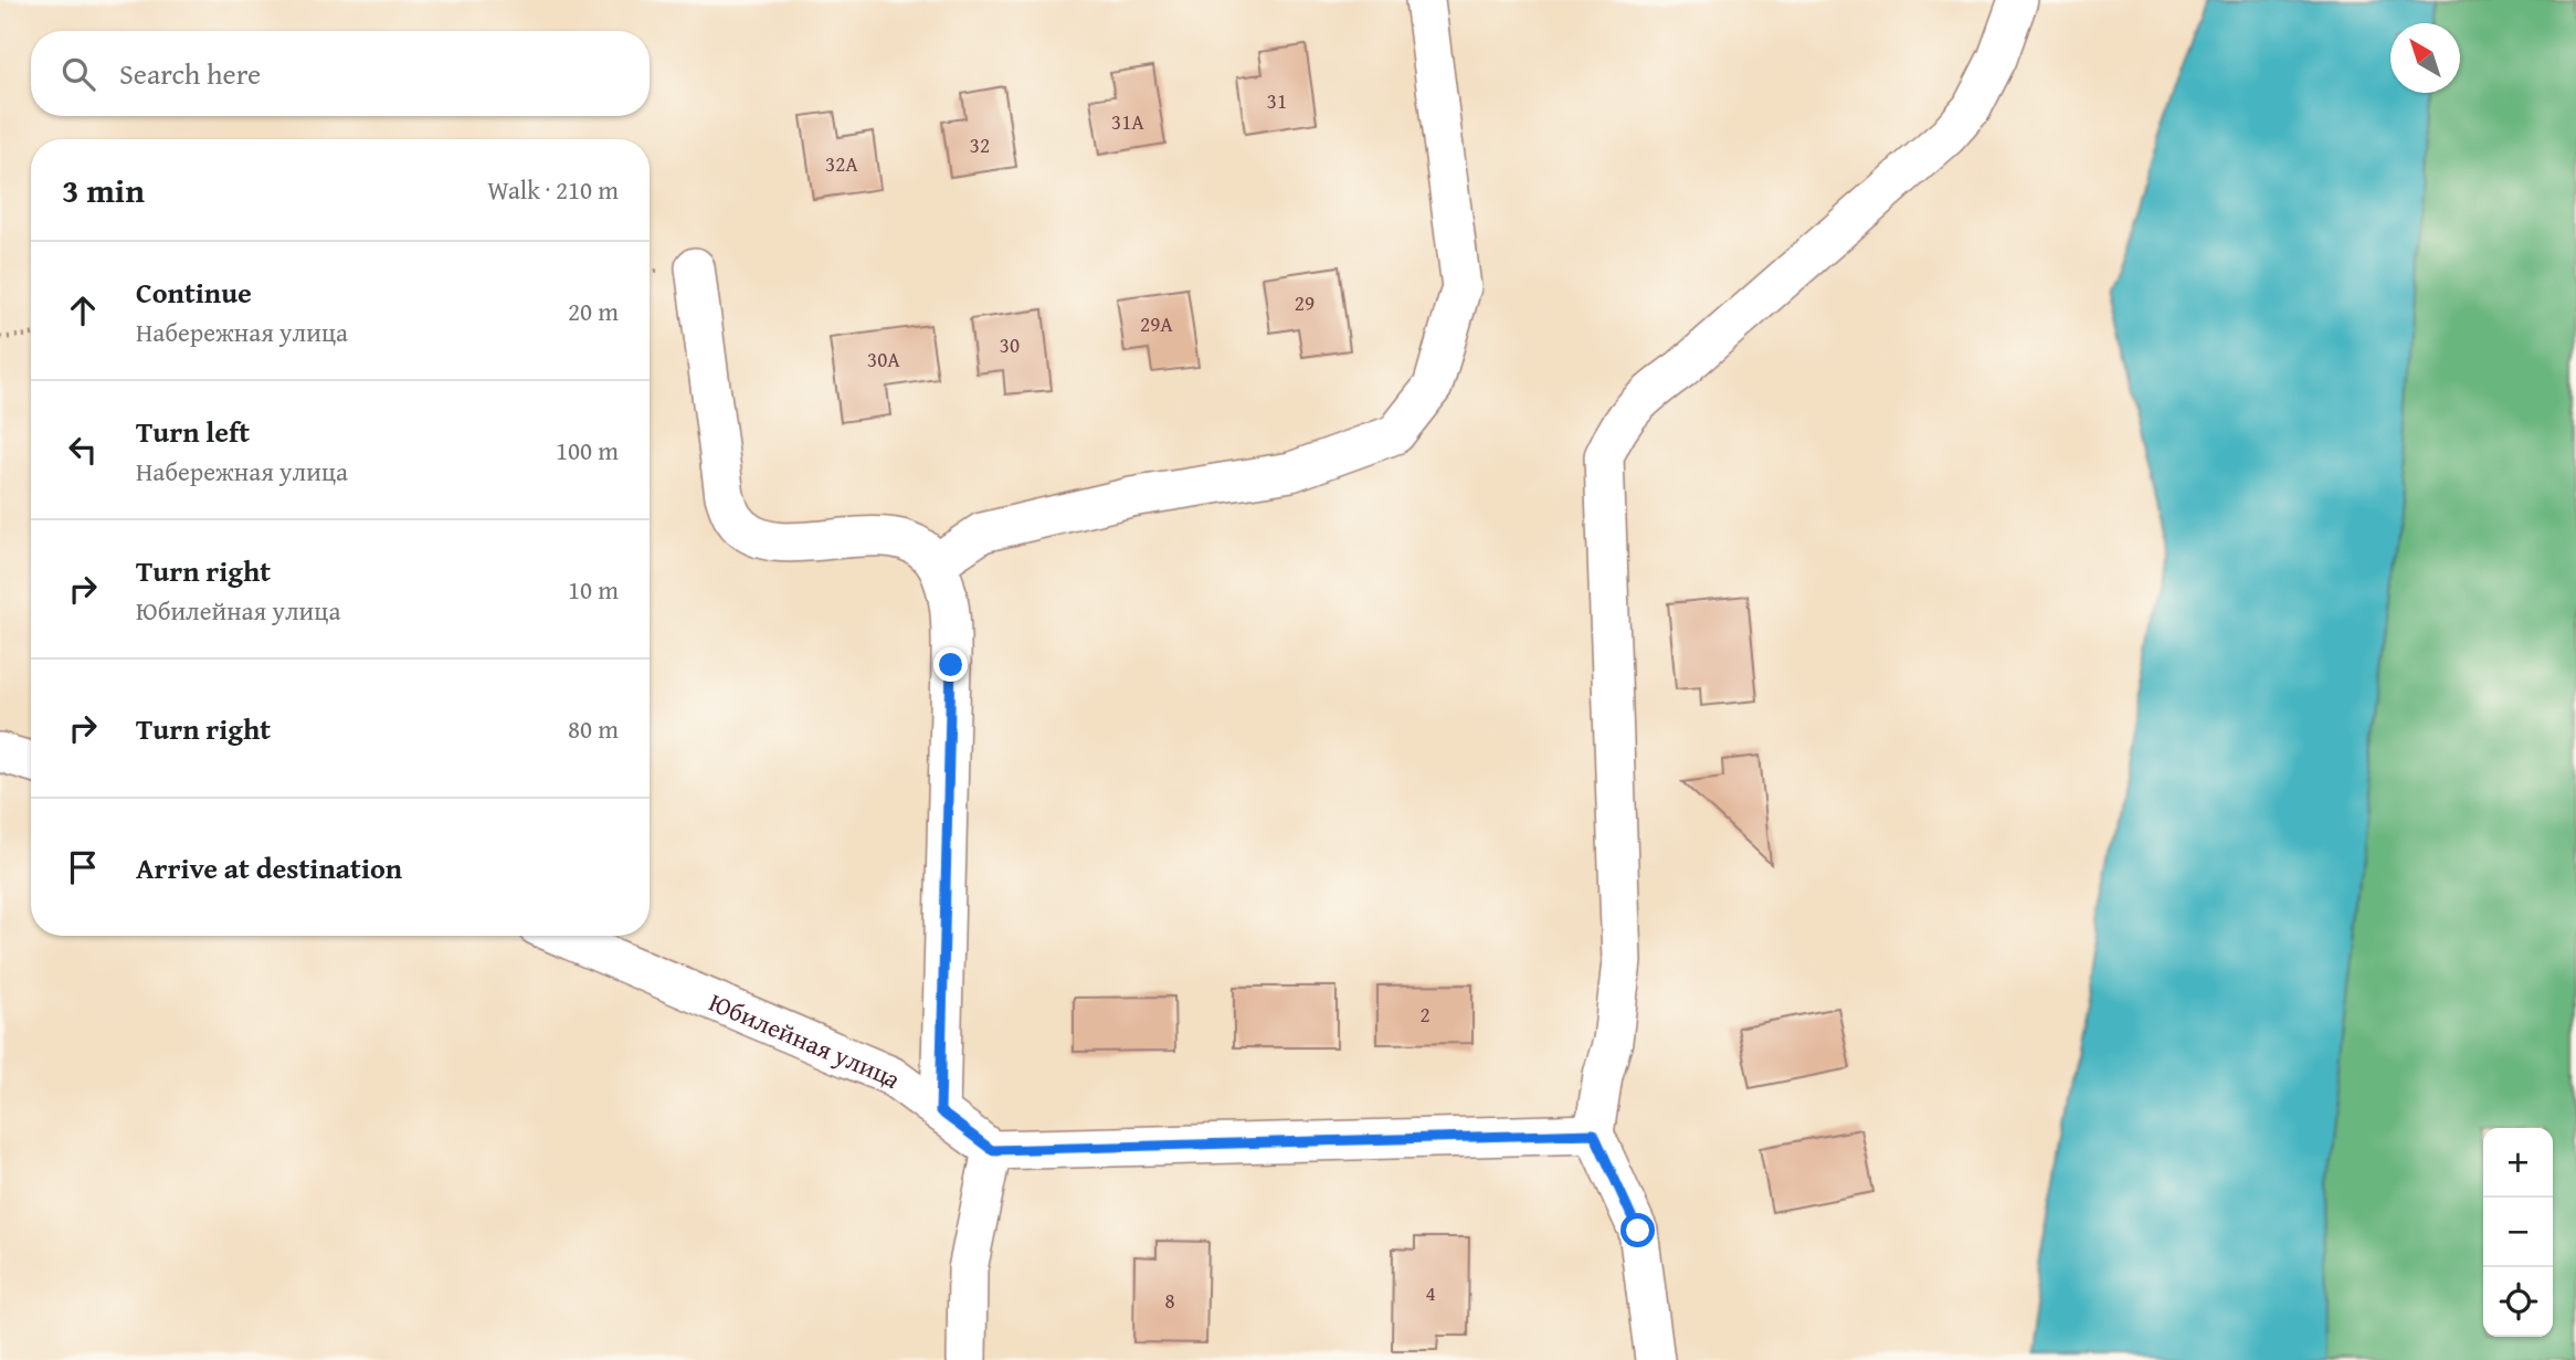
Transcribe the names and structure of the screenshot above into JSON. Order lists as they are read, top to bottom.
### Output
{
  "streets": {
    "street": ["Юбилейная улица"]
  },
  "house_numbers": [
    "31",
    "31А",
    "32",
    "32А",
    "29",
    "29А",
    "30",
    "30А",
    "2",
    "4",
    "8"
  ],
  "north": "top left",
  "page": {
    "search": "Search here",
    "heading": ["3 min", "Walk · 210 m"],
    "list": [
      ["Continue", "Набережная улица", "20 m"],
      ["Turn left", "Набережная улица", "100 m"],
      ["Turn right", "Юбилейная улица", "10 m"],
      ["Turn right", "80 m"],
      "Arrive at destination"
    ],
    "map_buttons": ["+", "−"]
  }
}
